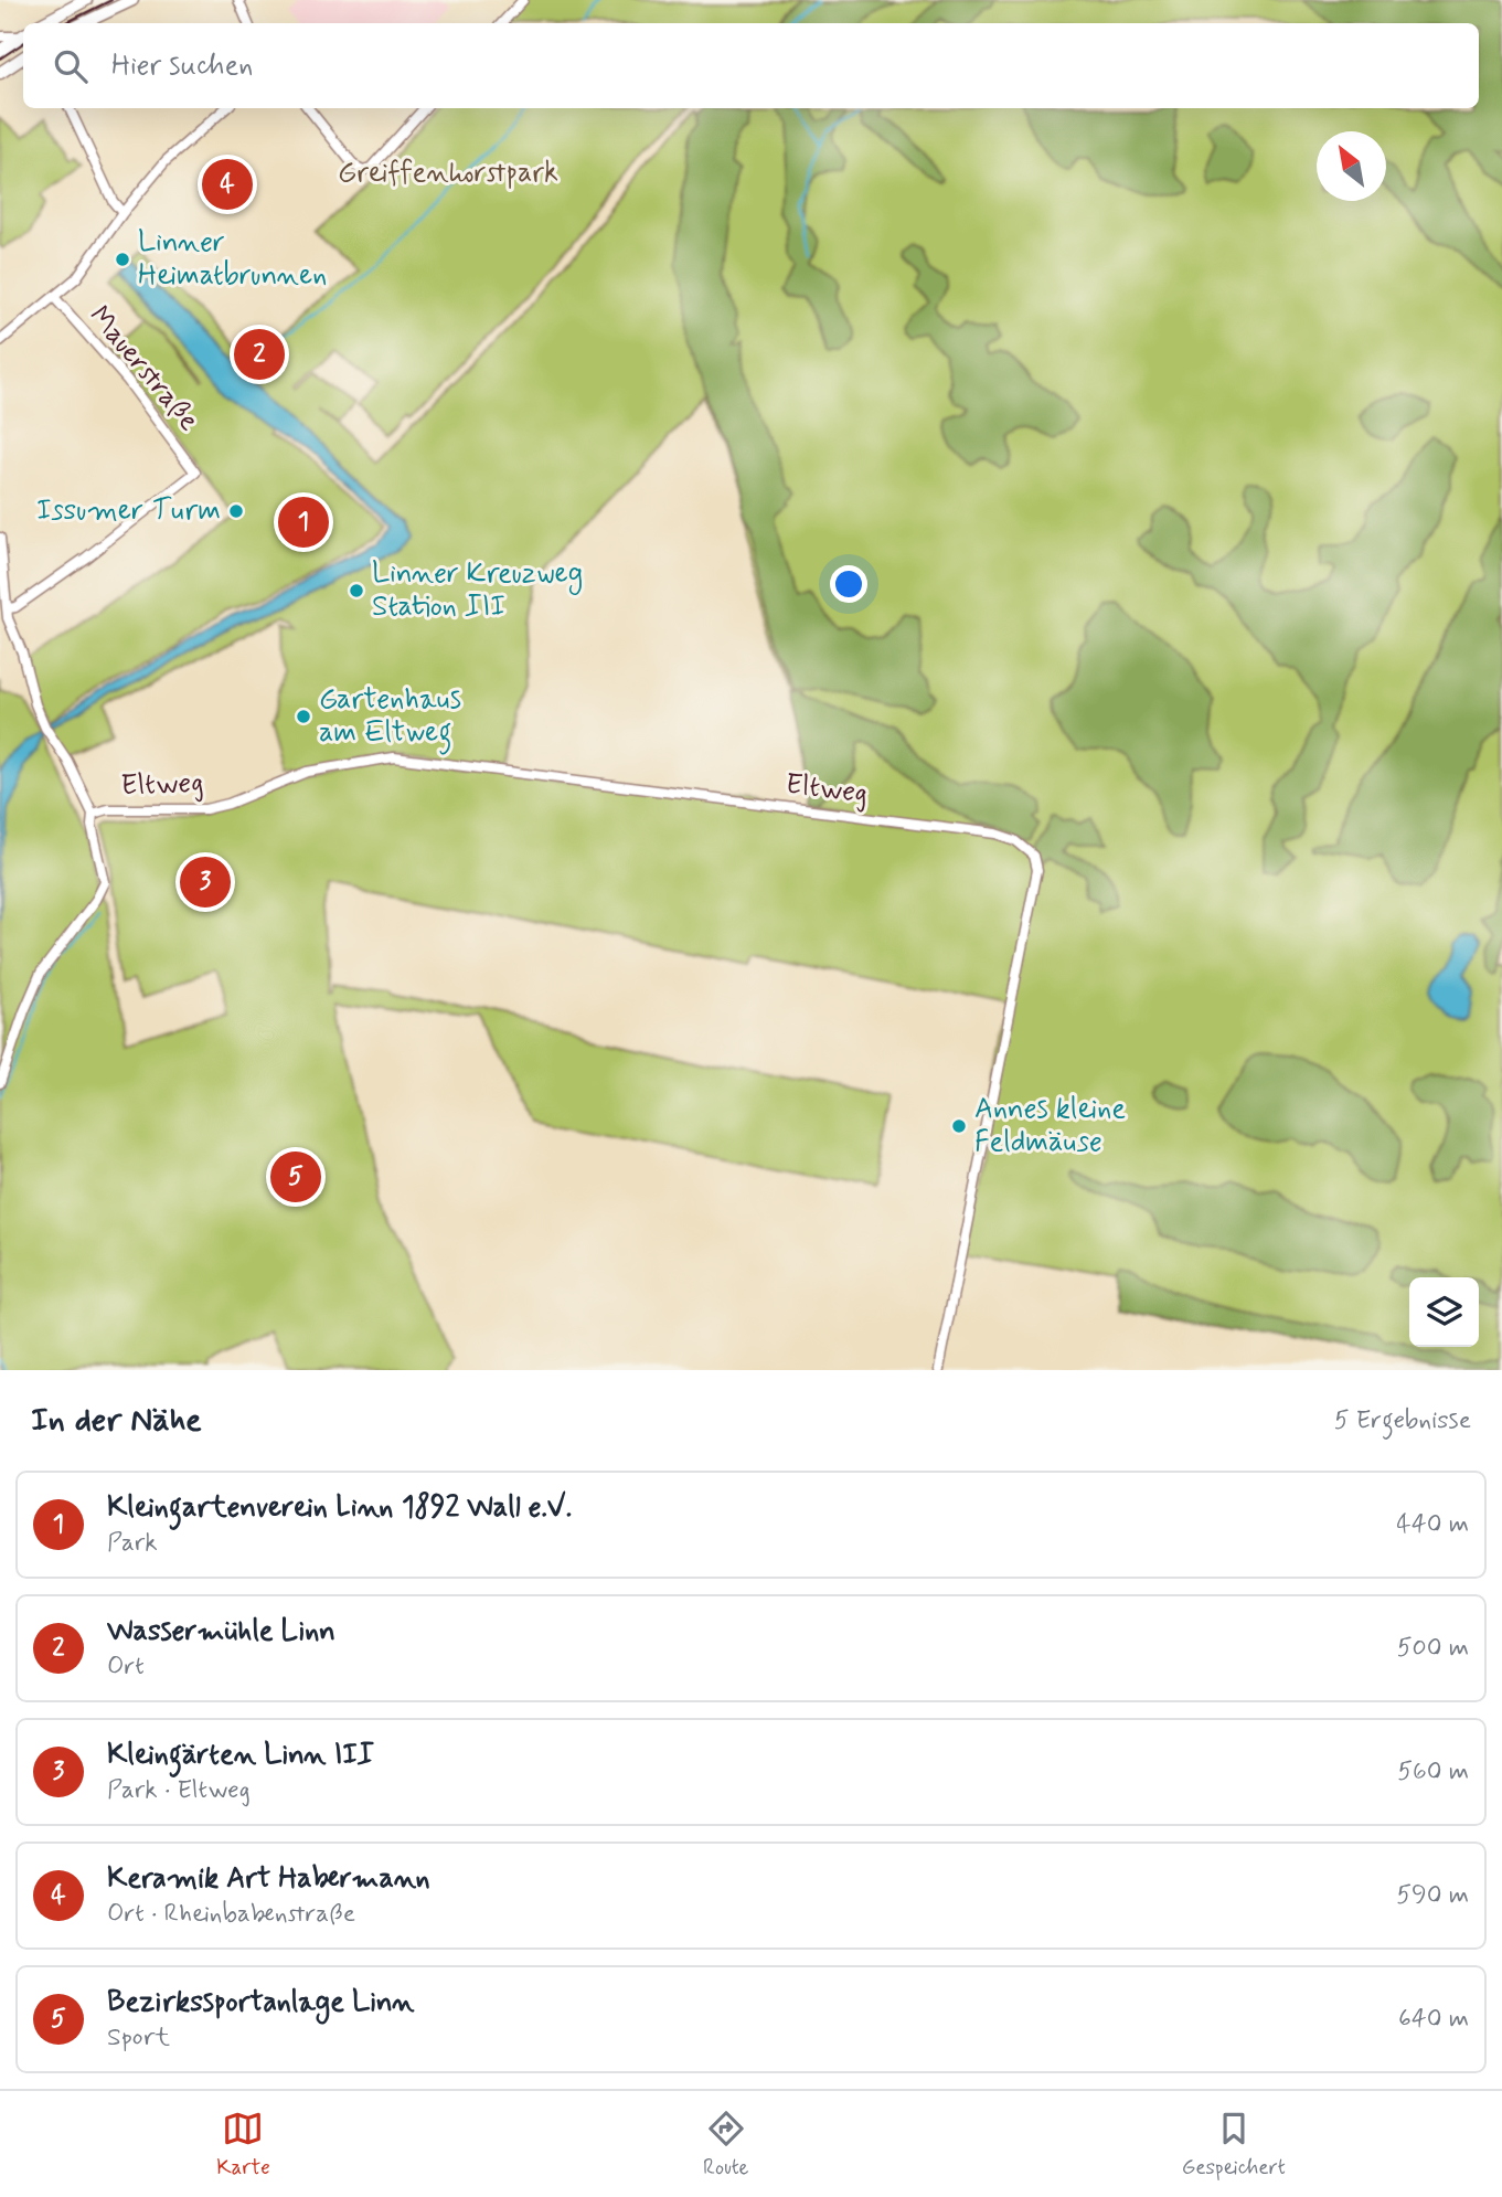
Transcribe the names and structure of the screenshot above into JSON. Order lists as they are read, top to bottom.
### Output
{
  "streets": {
    "street": ["Mauerstraße", "Eltweg"]
  },
  "parks": ["Greiffenhorstpark"],
  "places": [
    "Linner Heimatbrunnen",
    "Issumer Turm",
    "Linner Kreuzweg Station III",
    "Gartenhaus am Eltweg",
    "Annes kleine Feldmäuse"
  ],
  "north": "top left",
  "page": {
    "search": "Hier suchen",
    "pins": [
      "4",
      "2",
      "1",
      "3",
      "5"
    ],
    "heading": ["In der Nähe", "5 Ergebnisse"],
    "list": [
      {
        "mark": "1",
        "name": "Kleingartenverein Linn 1892 Wall e.V.",
        "note": "Park",
        "value": "440 m"
      },
      {
        "mark": "2",
        "name": "Wassermühle Linn",
        "note": "Ort",
        "value": "500 m"
      },
      {
        "mark": "3",
        "name": "Kleingärten Linn III",
        "note": "Park · Eltweg",
        "value": "560 m"
      },
      {
        "mark": "4",
        "name": "Keramik Art Habermann",
        "note": "Ort · Rheinbabenstraße",
        "value": "590 m"
      },
      {
        "mark": "5",
        "name": "Bezirkssportanlage Linn",
        "note": "Sport",
        "value": "640 m"
      }
    ],
    "nav": ["Karte", "Route", "Gespeichert"]
  }
}
